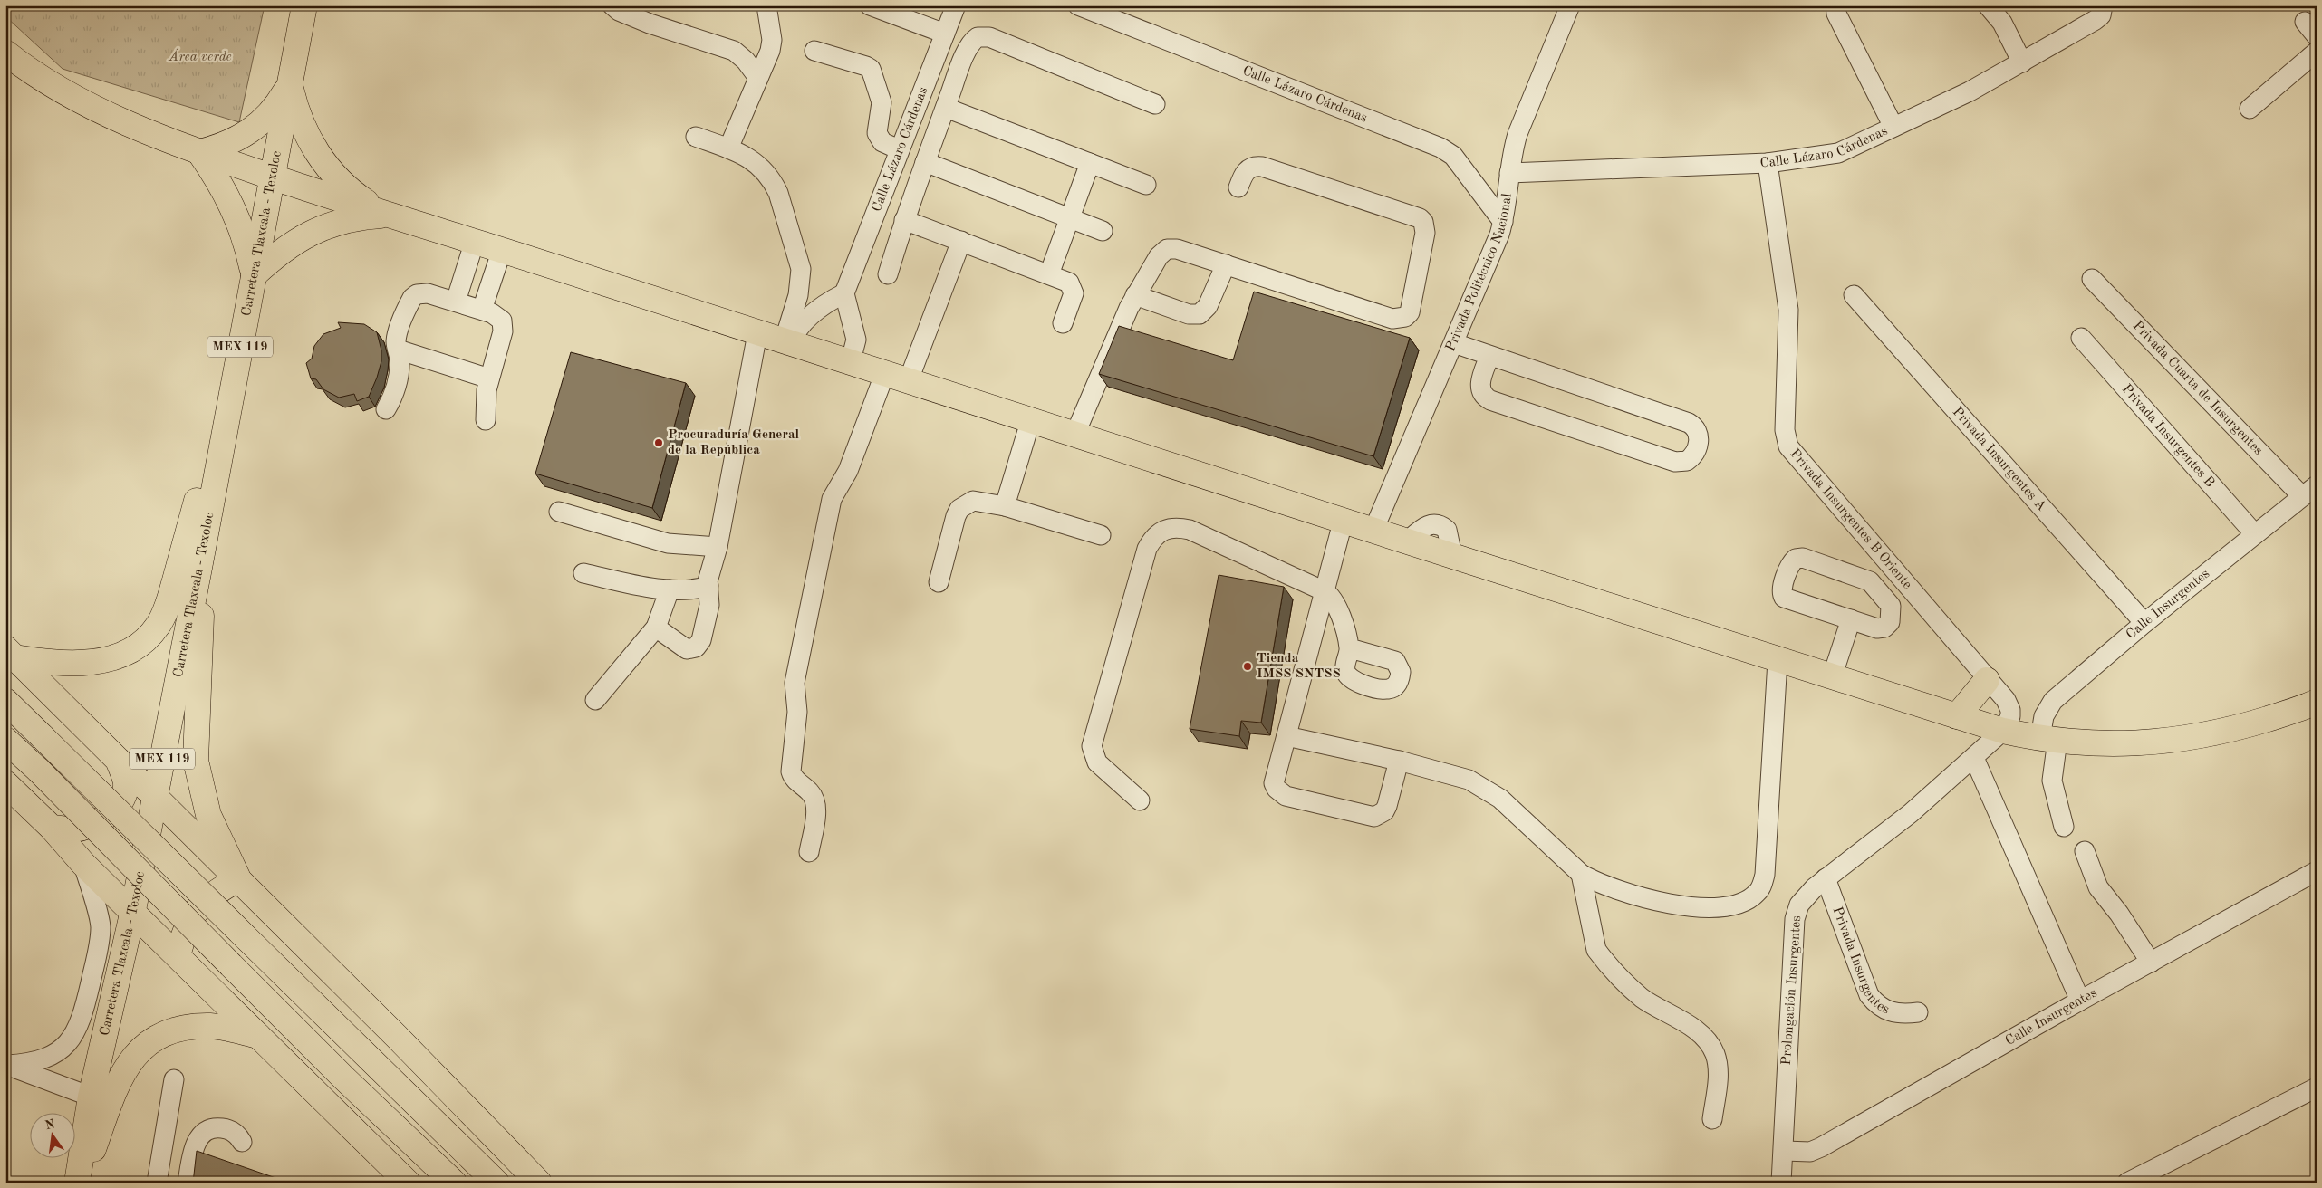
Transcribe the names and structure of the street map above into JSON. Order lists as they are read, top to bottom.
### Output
{
  "streets": {
    "main road": ["Carretera Tlaxcala - Texoloc", "MEX 119"],
    "street": [
      "Calle Lázaro Cárdenas",
      "Privada Politécnico Nacional",
      "Privada Cuarta de Insurgentes",
      "Privada Insurgentes B",
      "Privada Insurgentes A",
      "Privada Insurgentes B Oriente",
      "Calle Insurgentes",
      "Privada Insurgentes",
      "Prolongación Insurgentes"
    ]
  },
  "crossings": [
    ["Calle Lázaro Cárdenas", "Privada Politécnico Nacional"],
    ["Calle Lázaro Cárdenas", "Privada Insurgentes B Oriente"],
    ["Privada Cuarta de Insurgentes", "Calle Insurgentes"],
    ["Privada Insurgentes B", "Calle Insurgentes"],
    ["Privada Insurgentes A", "Calle Insurgentes"],
    ["Privada Insurgentes B Oriente", "Prolongación Insurgentes"],
    ["Calle Insurgentes", "Prolongación Insurgentes"],
    ["Privada Insurgentes", "Prolongación Insurgentes"]
  ],
  "parks": ["Área verde"],
  "places": ["Procuraduría General de la República", "Tienda IMSS SNTSS"],
  "north": "top"
}
